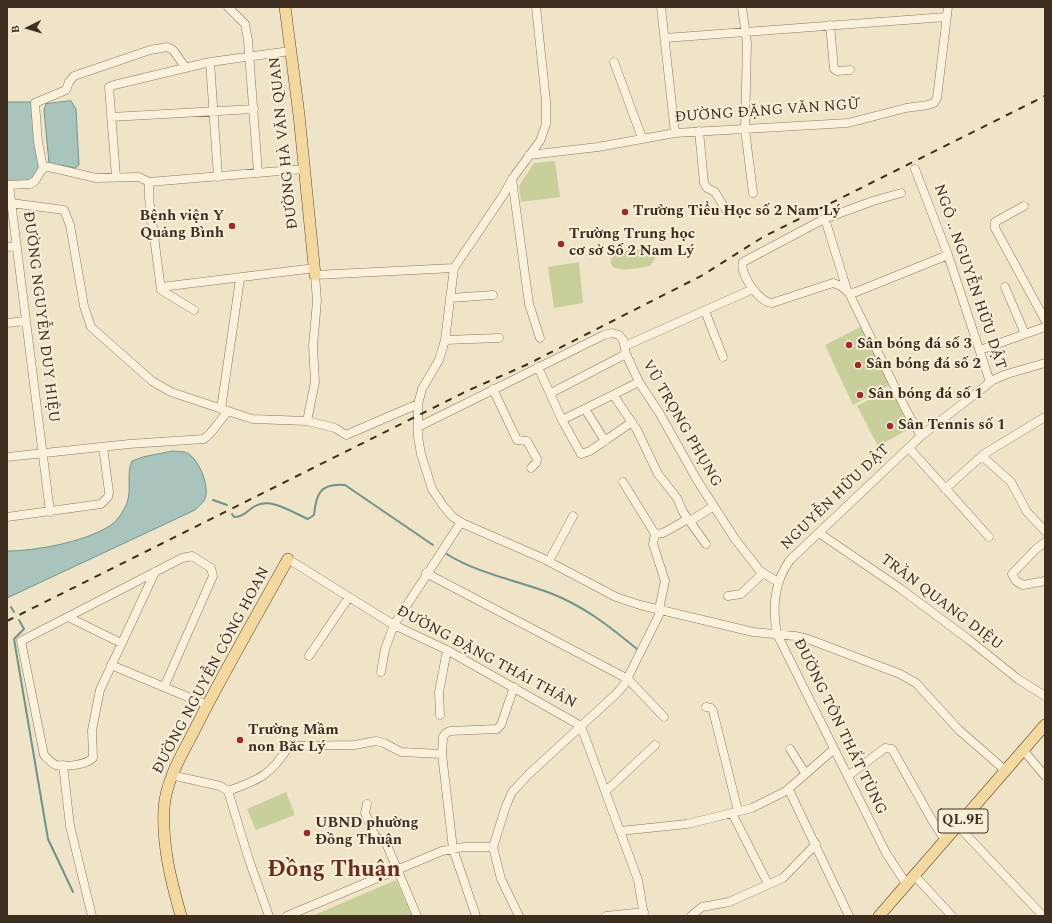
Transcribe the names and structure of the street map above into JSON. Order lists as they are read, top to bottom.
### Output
{
  "streets": {
    "main road": ["ĐƯỜNG HÀ VĂN QUAN", "ĐƯỜNG NGUYỄN CÔNG HOAN", "QL.9E"],
    "street": [
      "ĐƯỜNG ĐẶNG VĂN NGỮ",
      "NGÕ .. NGUYỄN HỮU DẬT",
      "ĐƯỜNG NGUYỄN DUY HIỆU",
      "VŨ TRỌNG PHỤNG",
      "NGUYỄN HỮU DẬT",
      "TRẦN QUANG DIỆU",
      "ĐƯỜNG ĐẶNG THÁI THÂN",
      "ĐƯỜNG TÔN THẤT TÙNG"
    ]
  },
  "crossings": [
    ["ĐƯỜNG ĐẶNG VĂN NGỮ", "ĐƯỜNG TÔN THẤT TÙNG"],
    ["NGÕ .. NGUYỄN HỮU DẬT", "NGUYỄN HỮU DẬT"],
    ["VŨ TRỌNG PHỤNG", "NGUYỄN HỮU DẬT"],
    ["VŨ TRỌNG PHỤNG", "ĐƯỜNG TÔN THẤT TÙNG"],
    ["NGUYỄN HỮU DẬT", "TRẦN QUANG DIỆU"],
    ["NGUYỄN HỮU DẬT", "ĐƯỜNG TÔN THẤT TÙNG"],
    ["ĐƯỜNG ĐẶNG THÁI THÂN", "ĐƯỜNG NGUYỄN CÔNG HOAN"],
    ["ĐƯỜNG TÔN THẤT TÙNG", "QL.9E"]
  ],
  "districts": ["Đồng Thuận"],
  "places": [
    "Trường Tiểu Học số 2 Nam Lý",
    "Bệnh viện Y Quảng Bình",
    "Trường Trung học cơ sở Số 2 Nam Lý",
    "Sân bóng đá số 3",
    "Sân bóng đá số 2",
    "Sân bóng đá số 1",
    "Sân Tennis số 1",
    "Trường Mầm non Băc Lý",
    "UBND phường Đồng Thuận"
  ],
  "north": "left"
}
